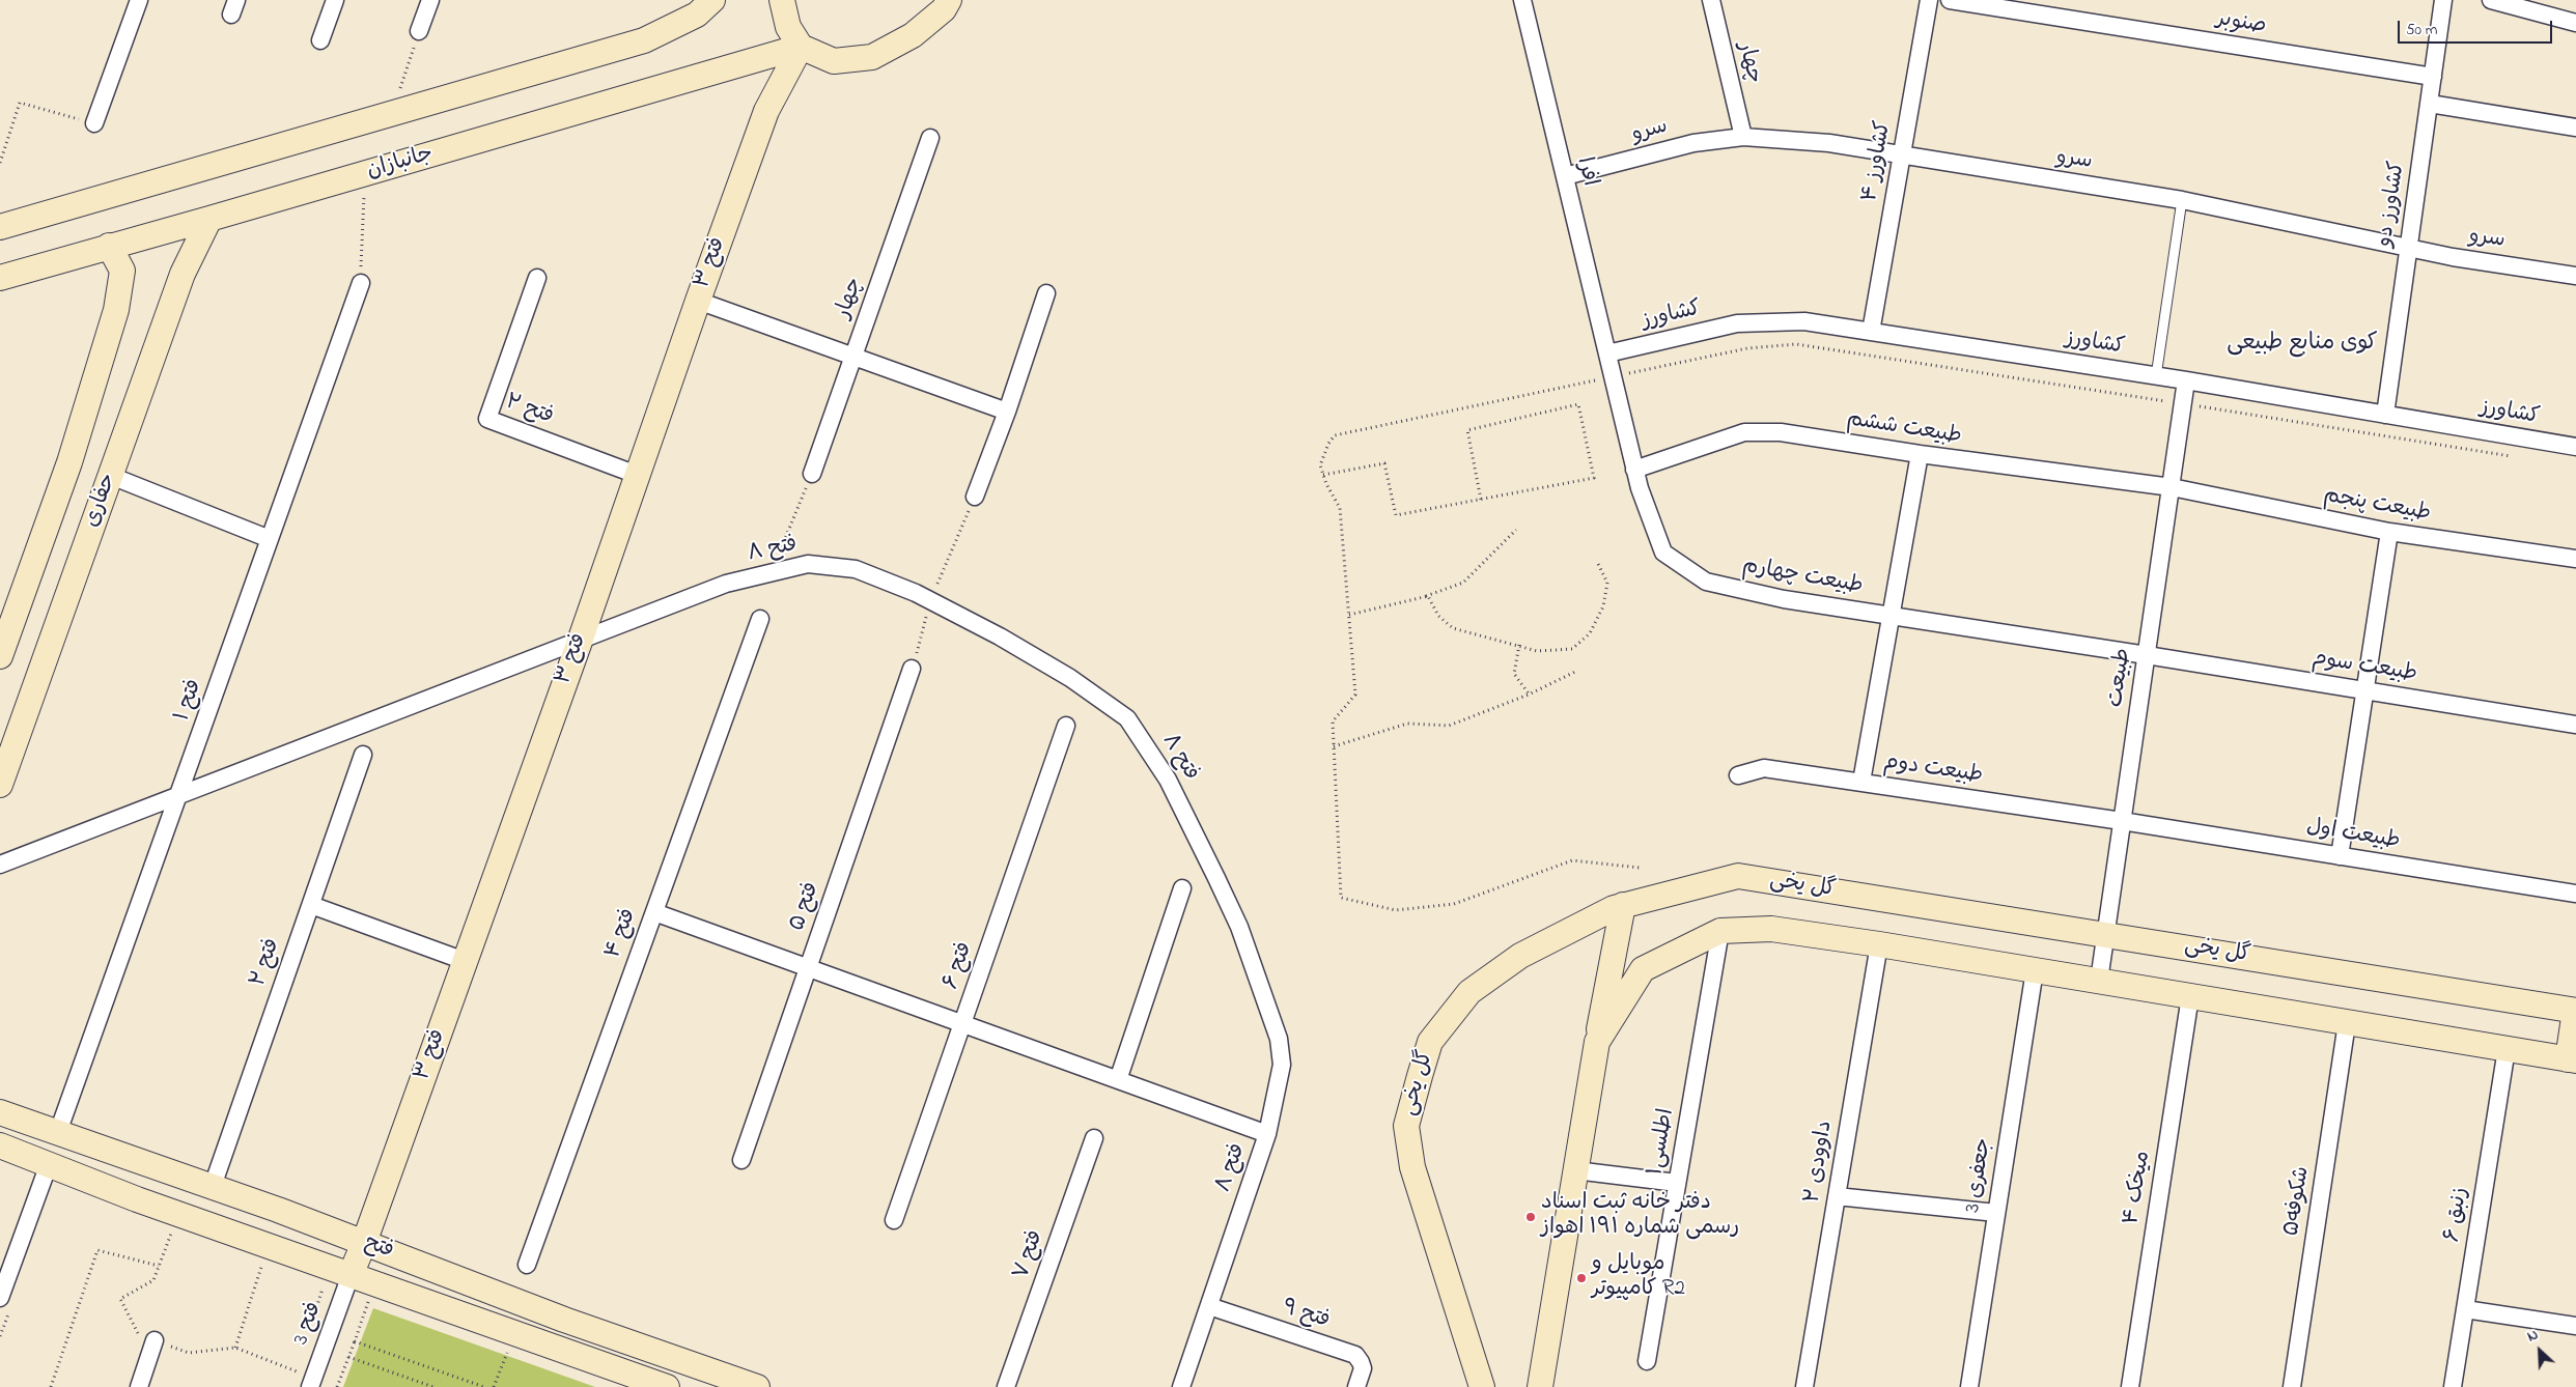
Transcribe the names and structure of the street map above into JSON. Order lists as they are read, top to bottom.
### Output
{
  "streets": {
    "street": [
      "صنوبر",
      "چهار",
      "سرو",
      "کشاورز ۴",
      "جانبازان",
      "افرا",
      "کشاورز دو",
      "فتح ۳",
      "کشاورز",
      "فتح ۲",
      "طبیعت ششم",
      "حفاری",
      "طبیعت پنجم",
      "فتح ۸",
      "طبیعت چهارم",
      "طبیعت سوم",
      "طبیعت",
      "فتح ۱",
      "طبیعت دوم",
      "طبیعت اول",
      "گل یخی",
      "فتح ۵",
      "فتح ۴",
      "فتح ۶",
      "اطلسی۱",
      "داوودی ۲",
      "3 جعفری",
      "میخک ۴",
      "شکوفه۵",
      "زنبق ۶",
      "فتح",
      "فتح ۷",
      "فتح ۹",
      "فتح 3"
    ]
  },
  "crossings": [
    ["صنوبر", "کشاورز دو"],
    ["چهار", "سرو"],
    ["سرو", "کشاورز ۴"],
    ["سرو", "افرا"],
    ["سرو", "کشاورز دو"],
    ["کشاورز ۴", "کشاورز"],
    ["جانبازان", "فتح ۳"],
    ["جانبازان", "حفاری"],
    ["افرا", "کشاورز"],
    ["افرا", "طبیعت چهارم"],
    ["کشاورز دو", "کشاورز"],
    ["فتح ۳", "فتح ۲"],
    ["فتح ۳", "فتح ۸"],
    ["فتح ۳", "فتح"],
    ["فتح ۳", "فتح 3"],
    ["کشاورز", "طبیعت چهارم"],
    ["کشاورز", "طبیعت"],
    ["فتح ۲", "فتح"],
    ["طبیعت ششم", "طبیعت پنجم"],
    ["طبیعت ششم", "طبیعت چهارم"],
    ["طبیعت ششم", "طبیعت"],
    ["طبیعت پنجم", "طبیعت"],
    ["فتح ۸", "فتح ۱"],
    ["فتح ۸", "فتح ۹"],
    ["طبیعت چهارم", "طبیعت سوم"],
    ["طبیعت چهارم", "طبیعت"],
    ["طبیعت سوم", "طبیعت"],
    ["طبیعت", "طبیعت دوم"],
    ["طبیعت", "طبیعت اول"],
    ["طبیعت", "گل یخی"],
    ["فتح ۱", "فتح"],
    ["طبیعت دوم", "طبیعت اول"],
    ["گل یخی", "اطلسی۱"],
    ["گل یخی", "داوودی ۲"],
    ["گل یخی", "3 جعفری"],
    ["گل یخی", "میخک ۴"],
    ["گل یخی", "شکوفه۵"],
    ["گل یخی", "زنبق ۶"],
    ["فتح", "فتح 3"]
  ],
  "districts": ["کوی منابع طبیعی"],
  "places": ["دفتر خانه ثبت اسناد رسمی شماره ۱۹۱ اهواز", "موبایل و کامپیوتر R2"],
  "scale_bar": "50 m",
  "north": "top left"
}
